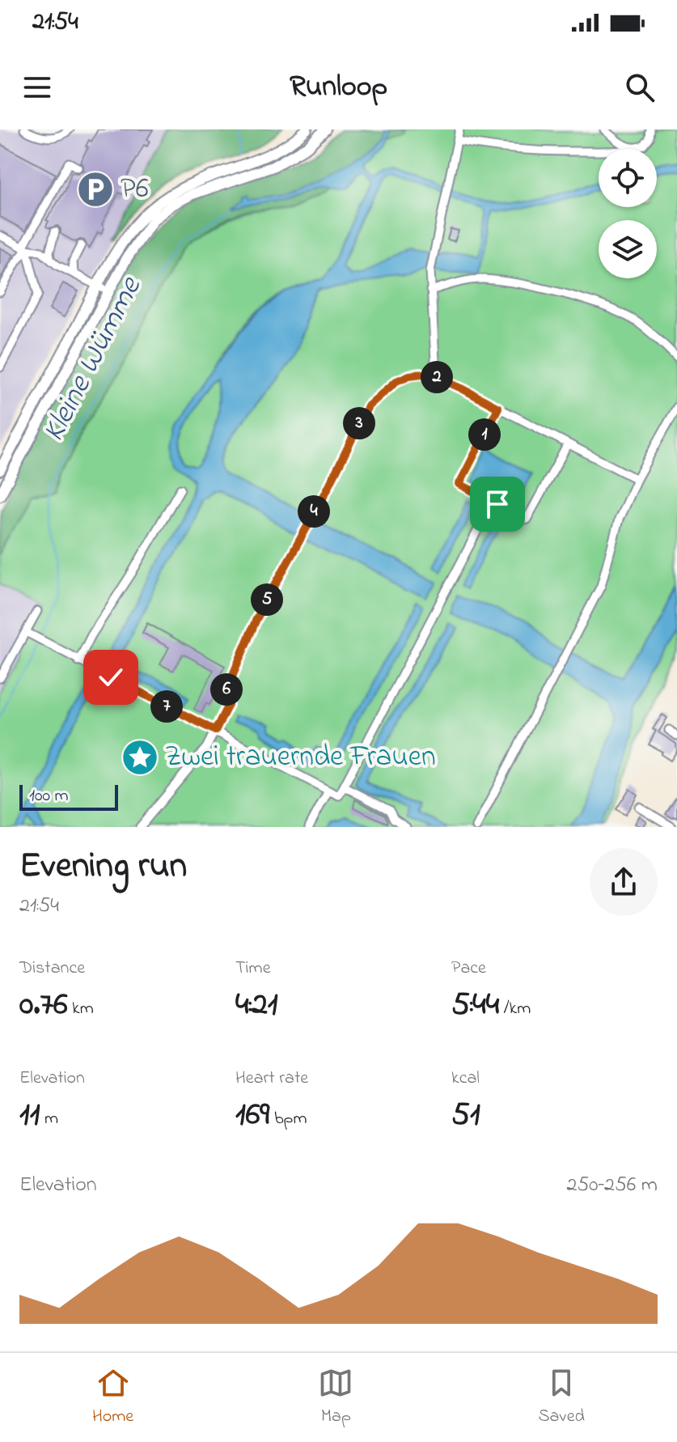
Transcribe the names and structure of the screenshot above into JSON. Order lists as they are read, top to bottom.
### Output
{
  "water": ["Kleine Wümme"],
  "places": {
    "parking": ["P6"],
    "place": ["Zwei trauernde Frauen"]
  },
  "scale_bar": "100 m",
  "page": {
    "status": "21:54",
    "header": "Runloop",
    "pins": [
      "2",
      "3",
      "1",
      "4",
      "5",
      "6",
      "7"
    ],
    "scale": "100 m",
    "heading": ["Evening run", "21:54"],
    "stats": [
      ["Distance", "0.76 km"],
      ["Time", "4:21"],
      ["Pace", "5:44 /km"],
      ["Elevation", "11 m"],
      ["Heart rate", "169 bpm"],
      ["kcal", "51"]
    ],
    "chart": ["Elevation", "250–256 m"],
    "tabs": ["Home", "Map", "Saved"]
  }
}
